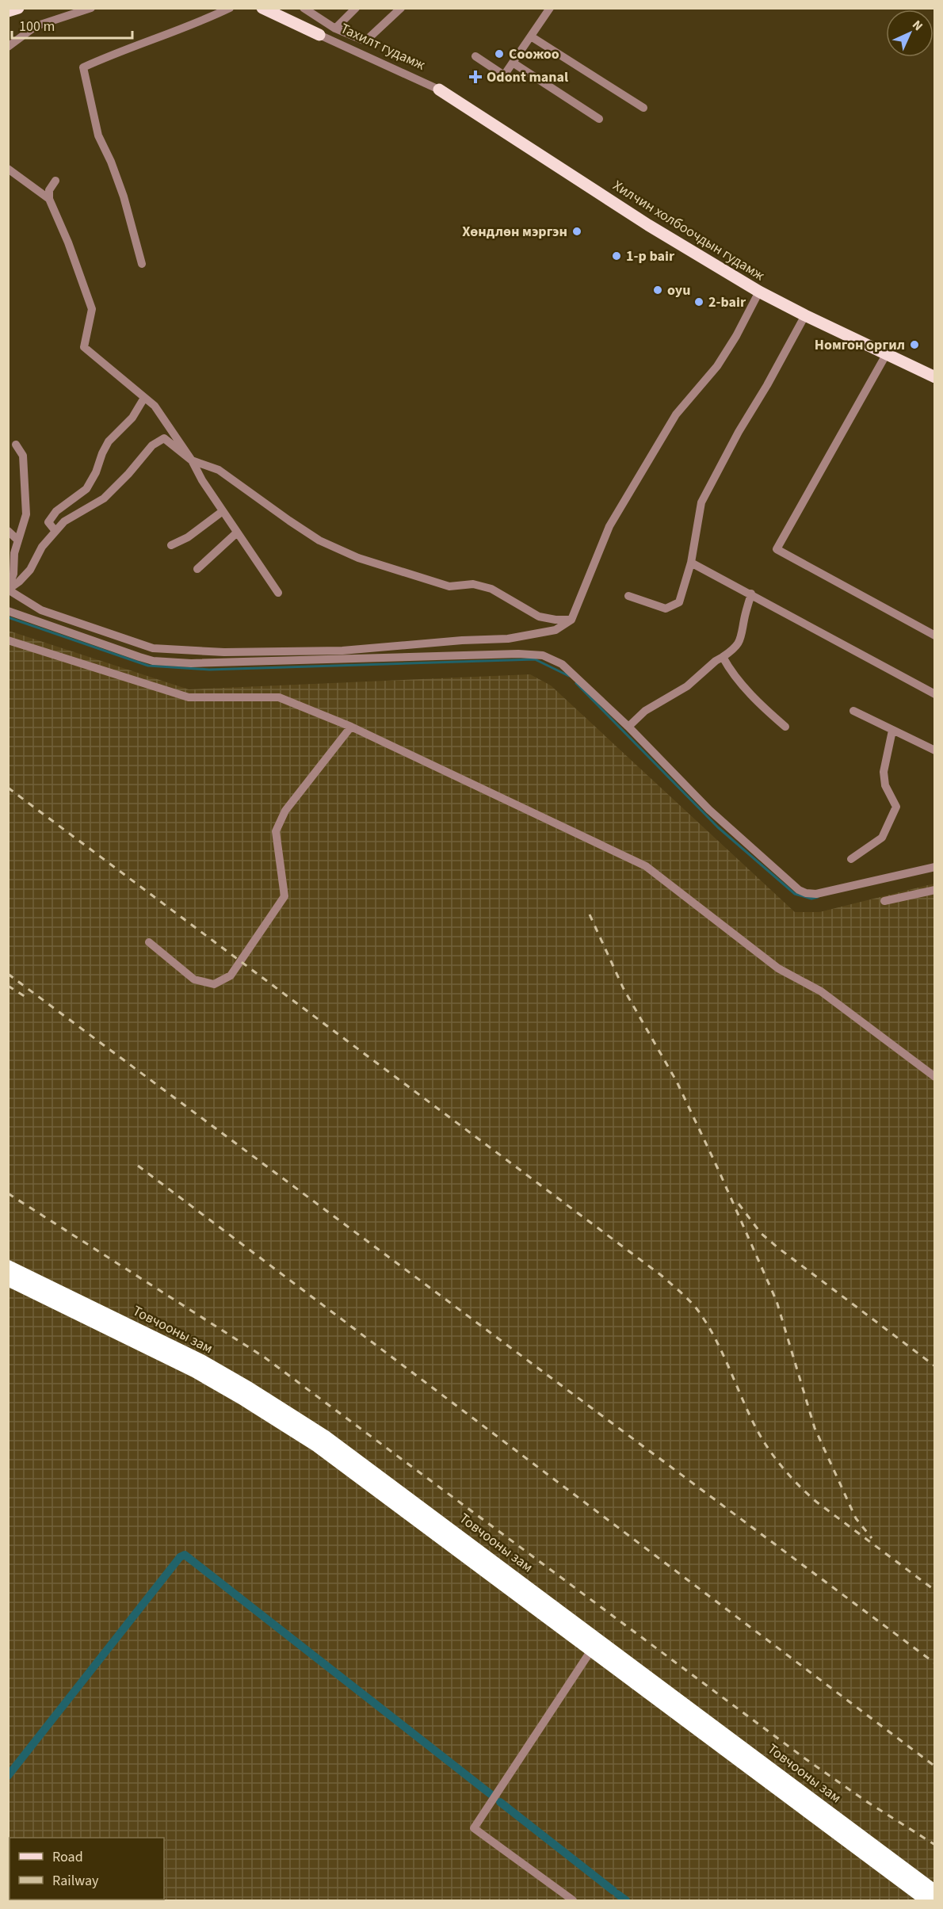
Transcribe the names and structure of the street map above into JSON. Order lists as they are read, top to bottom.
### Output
{
  "streets": {
    "highway": ["Товчооны зам"],
    "main road": ["Тахилт гудамж", "Хилчин холбоочдын гудамж"]
  },
  "crossings": [
    ["Тахилт гудамж", "Хилчин холбоочдын гудамж"]
  ],
  "places": {
    "other": [
      "Соожоо",
      "Хөндлөн мэргэн",
      "1-p bair",
      "oyu",
      "2-bair",
      "Номгон оргил"
    ],
    "health": ["Odont manal"]
  },
  "legend": ["Road", "Railway"],
  "scale_bar": "100 m",
  "north": "top right"
}
